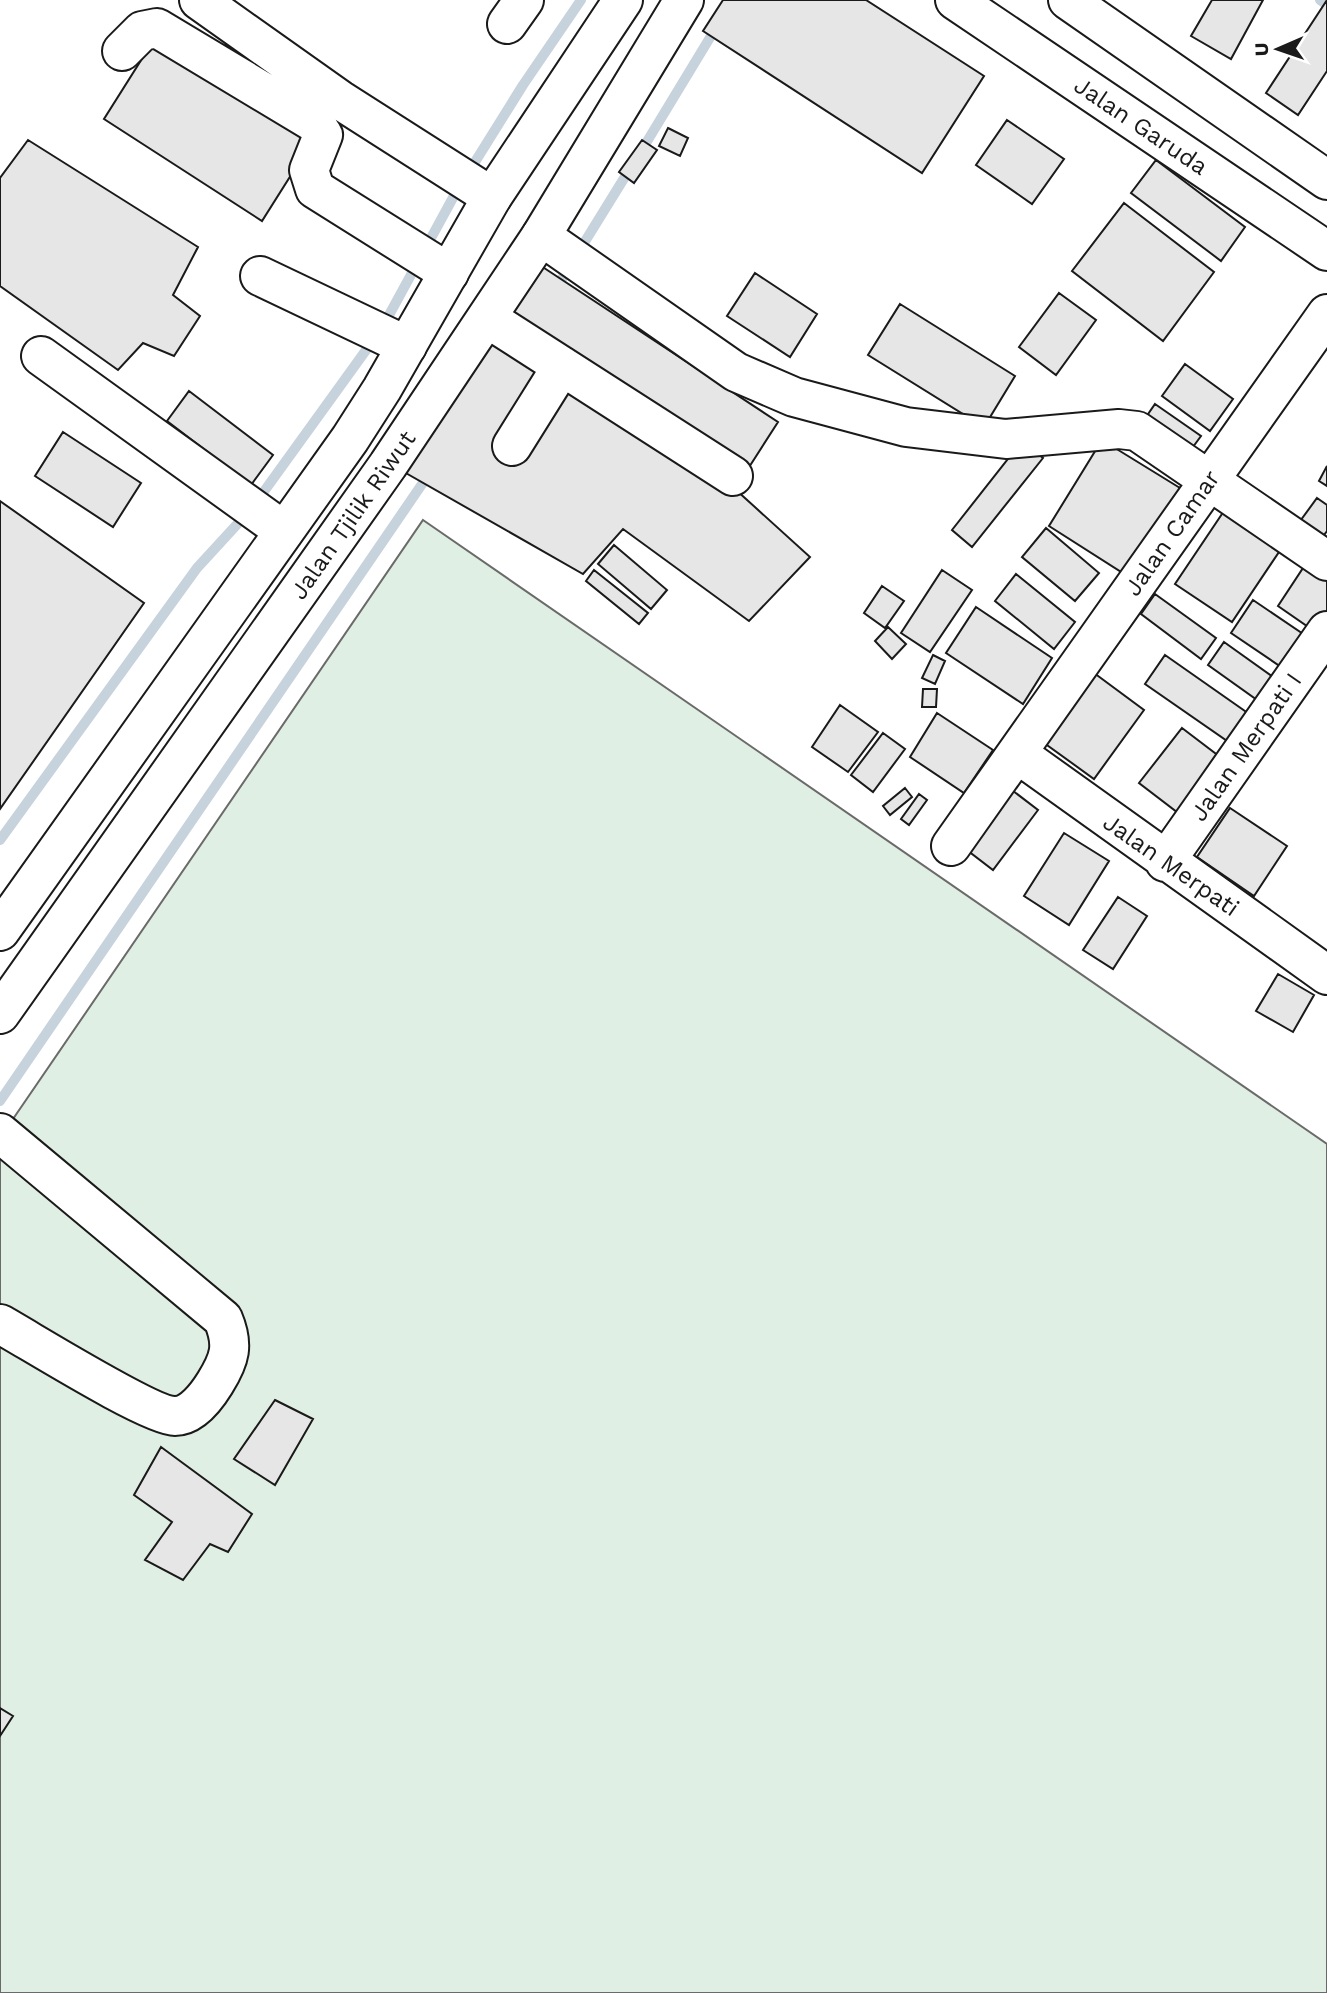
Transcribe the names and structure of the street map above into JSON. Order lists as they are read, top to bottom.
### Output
{
  "streets": {
    "main road": [
      "Jalan Garuda",
      "Jalan Tjilik Riwut",
      "Jalan Camar",
      "Jalan Merpati I",
      "Jalan Merpati"
    ]
  },
  "crossings": [
    ["Jalan Camar", "Jalan Merpati"],
    ["Jalan Merpati I", "Jalan Merpati"]
  ],
  "north": "left"
}
